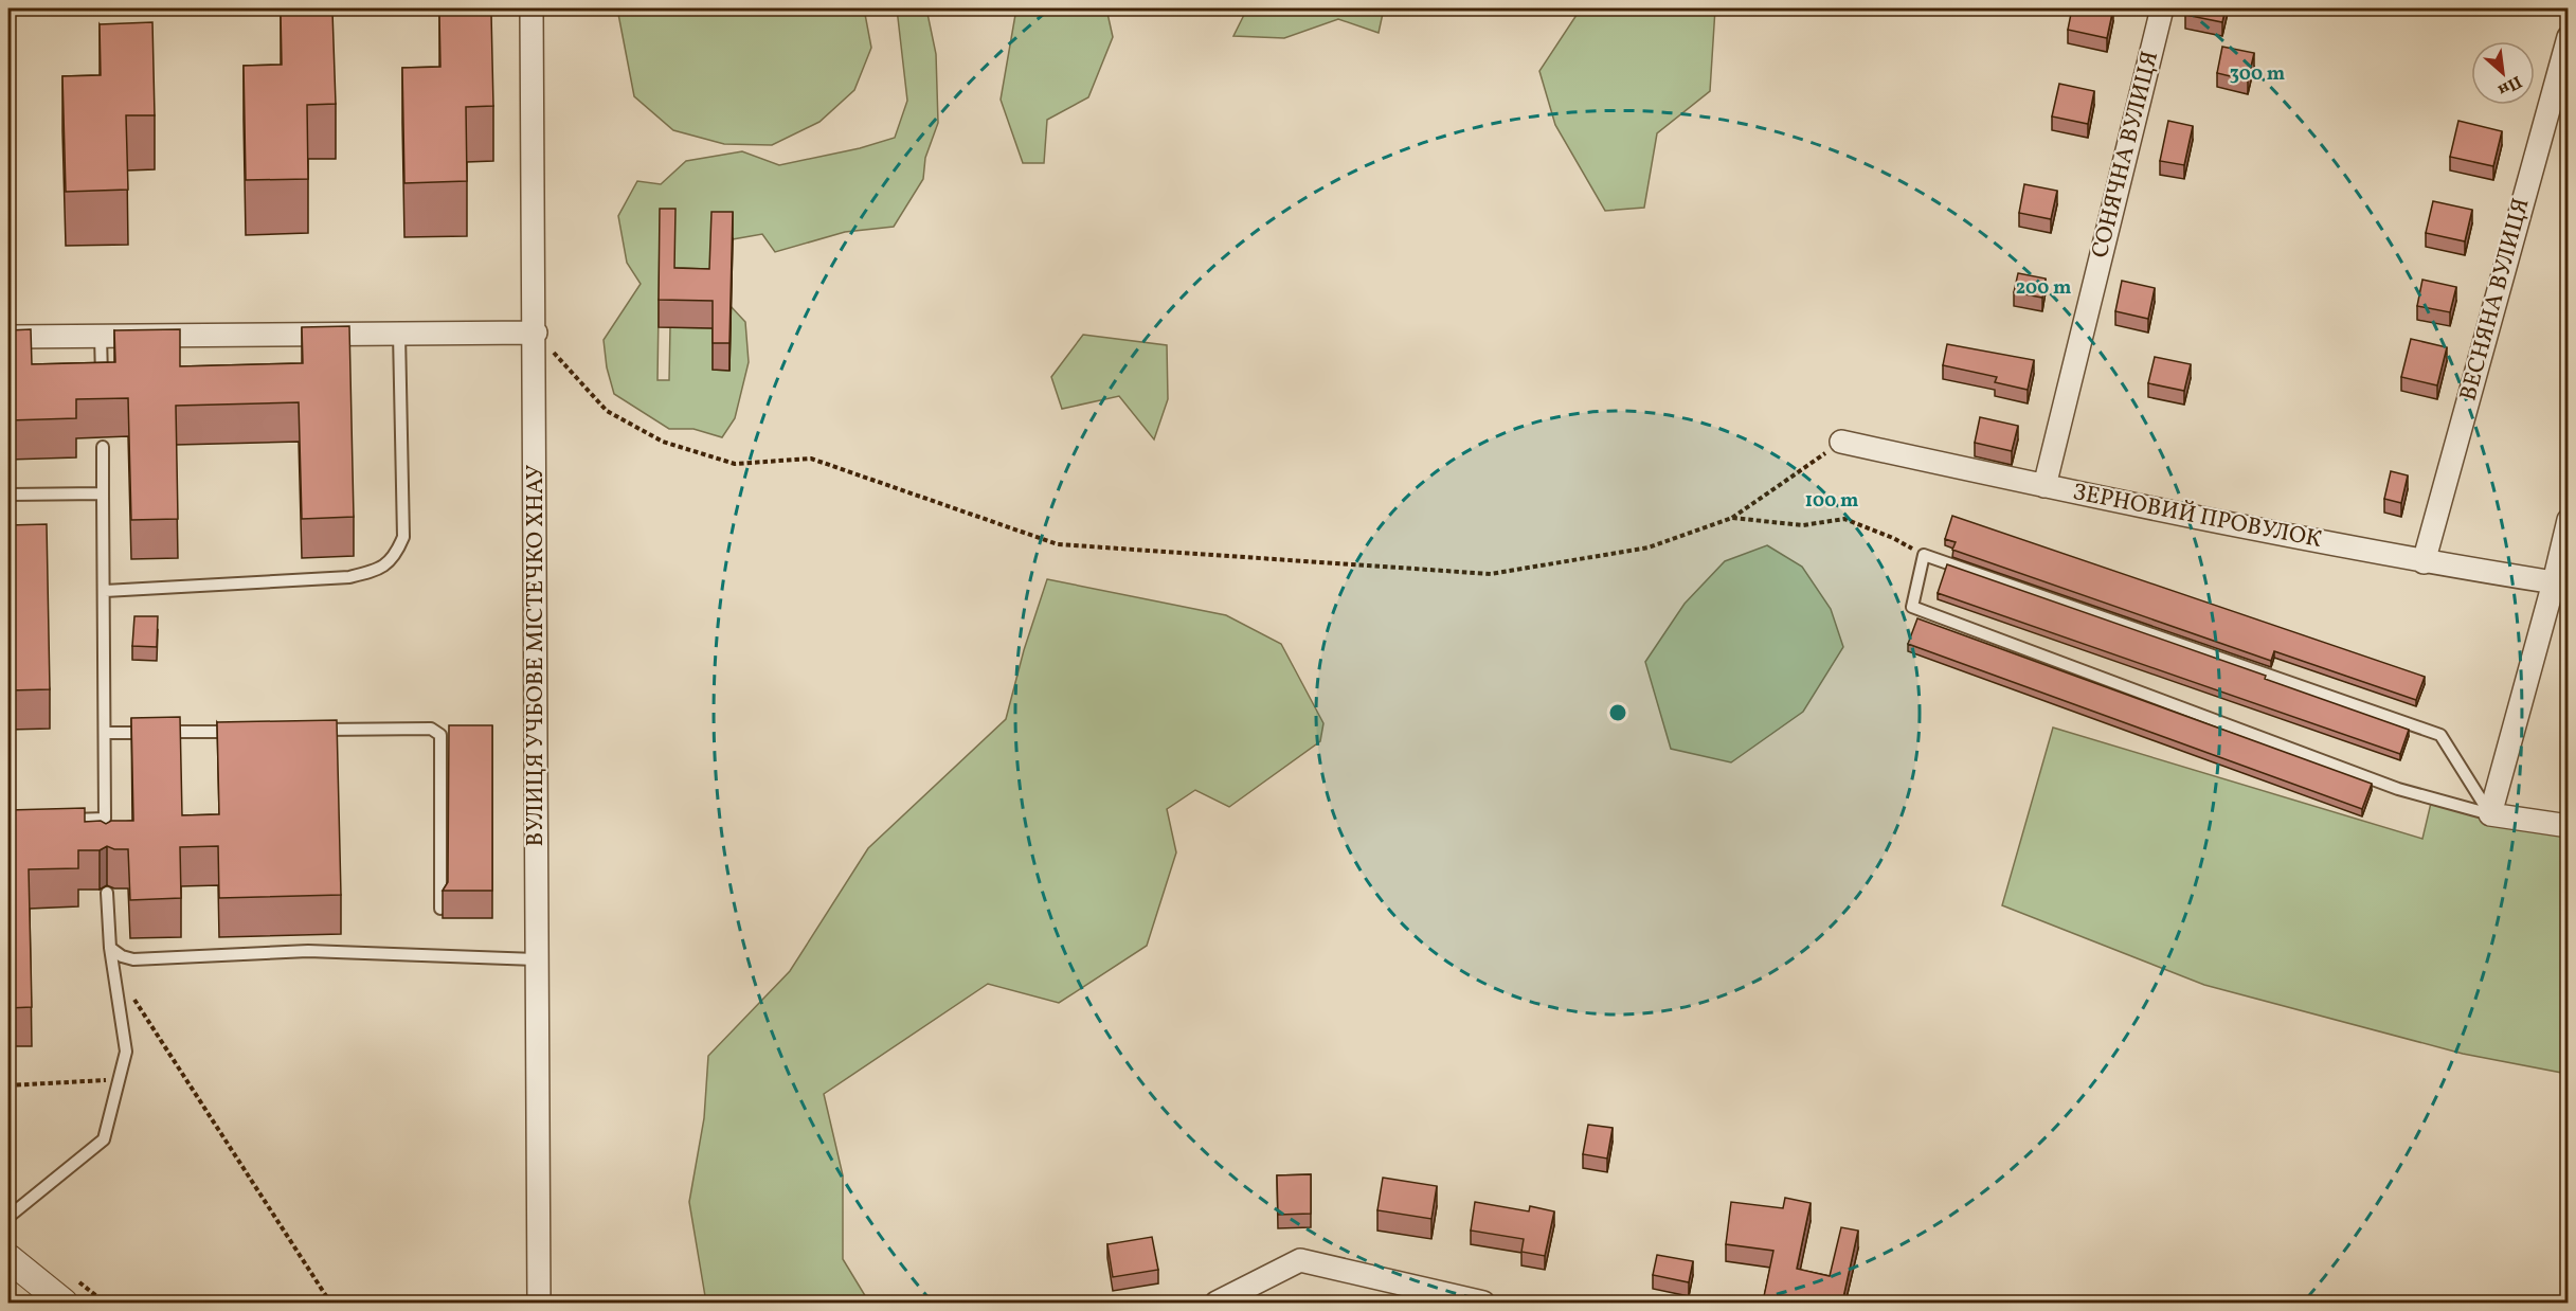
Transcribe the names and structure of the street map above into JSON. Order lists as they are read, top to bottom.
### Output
{
  "streets": {
    "street": [
      "СОНЯЧНА ВУЛИЦЯ",
      "ВЕСНЯНА ВУЛИЦЯ",
      "ЗЕРНОВИЙ ПРОВУЛОК",
      "ВУЛИЦЯ УЧБОВЕ МІСТЕЧКО ХНАУ"
    ]
  },
  "crossings": [
    ["СОНЯЧНА ВУЛИЦЯ", "ЗЕРНОВИЙ ПРОВУЛОК"],
    ["ВЕСНЯНА ВУЛИЦЯ", "ЗЕРНОВИЙ ПРОВУЛОК"]
  ],
  "north": "bottom right",
  "rings": ["300 m", "200 m", "100 m"]
}
